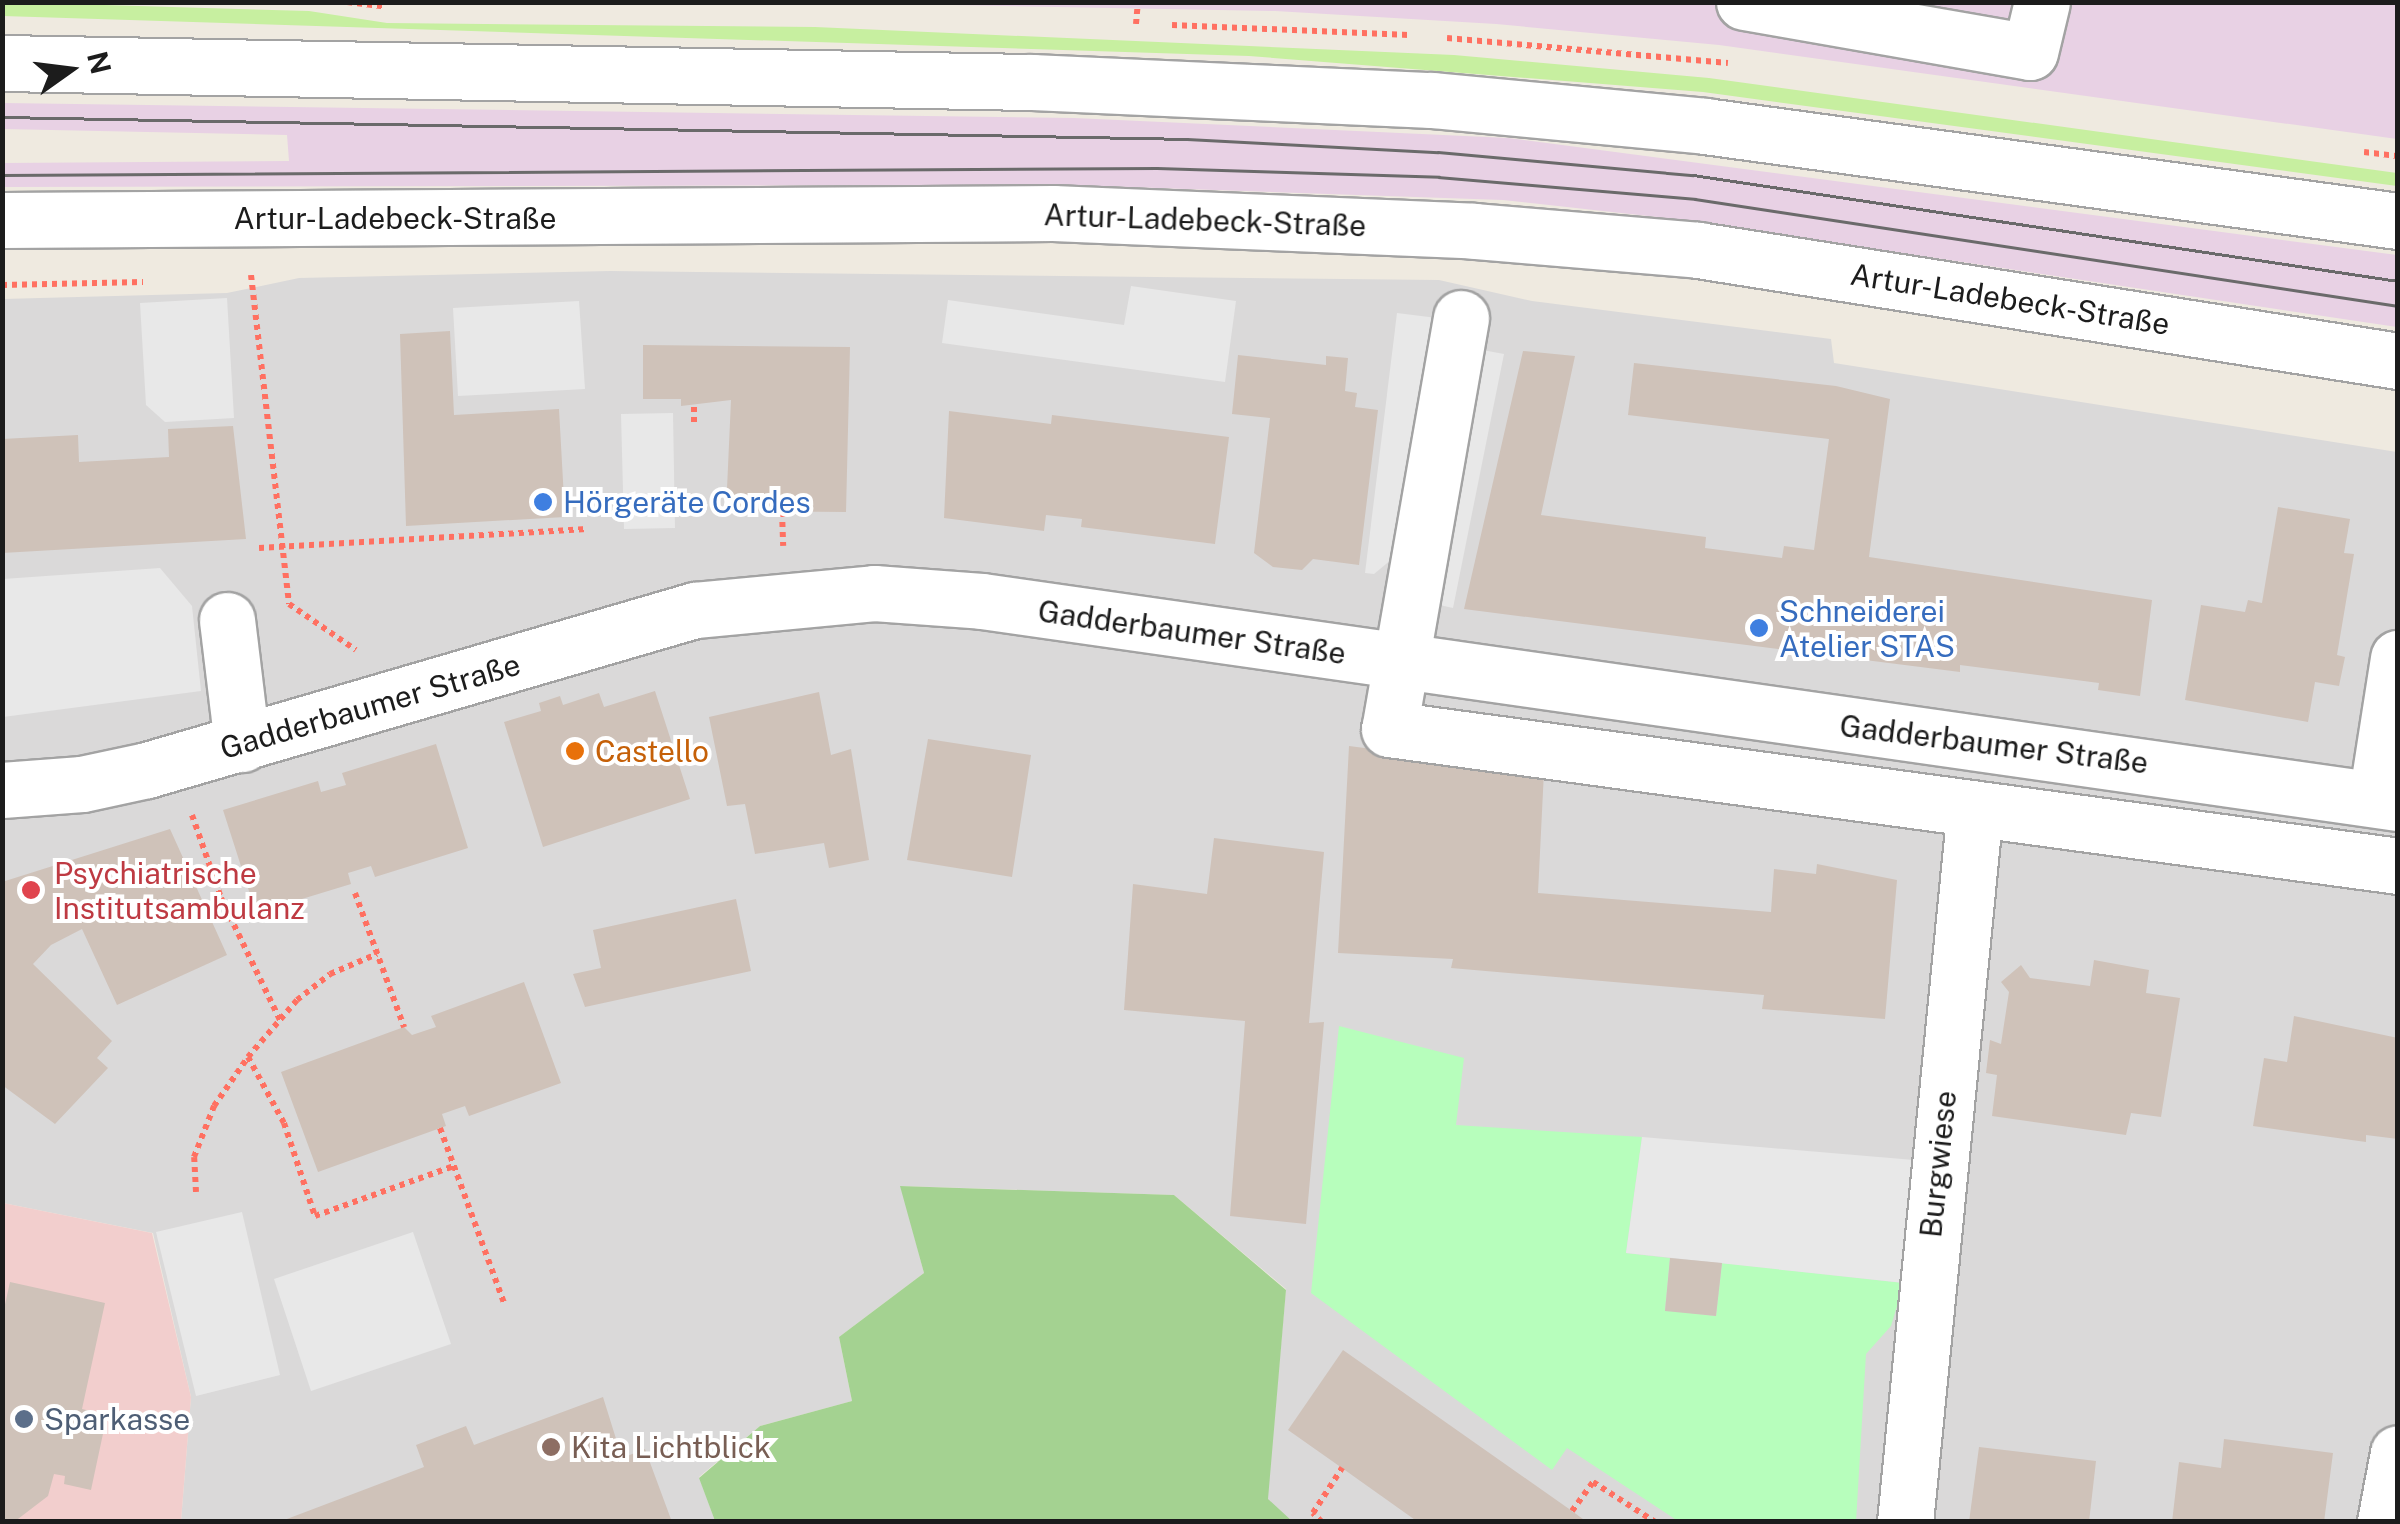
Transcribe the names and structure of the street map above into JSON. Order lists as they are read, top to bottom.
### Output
{
  "streets": {
    "street": ["Artur-Ladebeck-Straße", "Gadderbaumer Straße", "Burgwiese"]
  },
  "places": [
    "Hörgeräte Cordes",
    "Schneiderei Atelier STAS",
    "Castello",
    "Psychiatrische Institutsambulanz",
    "Sparkasse",
    "Kita Lichtblick"
  ],
  "north": "right"
}
